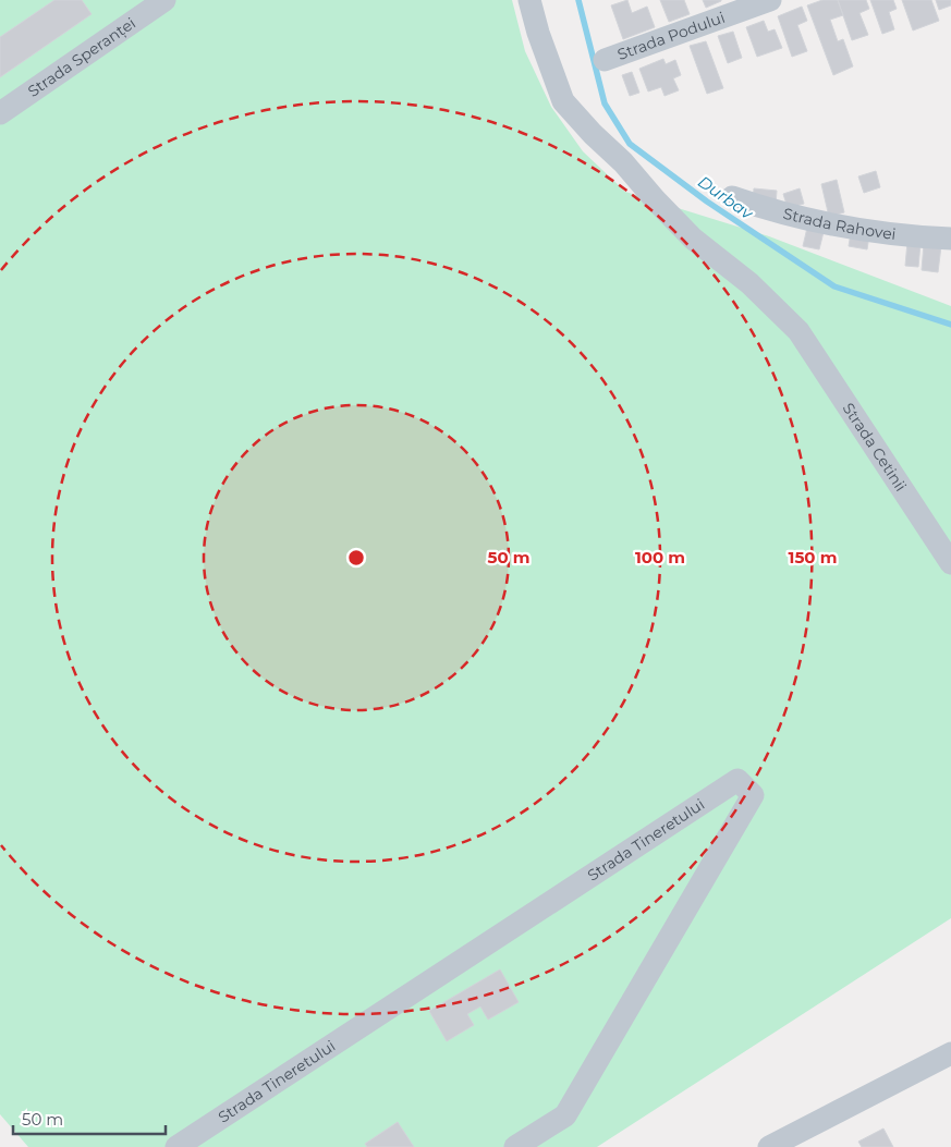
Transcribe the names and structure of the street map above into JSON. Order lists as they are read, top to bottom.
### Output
{
  "streets": {
    "street": [
      "Strada Podului",
      "Strada Speranței",
      "Strada Rahovei",
      "Strada Cetinii",
      "Strada Tineretului"
    ]
  },
  "water": ["Durbav"],
  "scale_bar": "50 m",
  "rings": ["50 m", "100 m", "150 m"]
}
